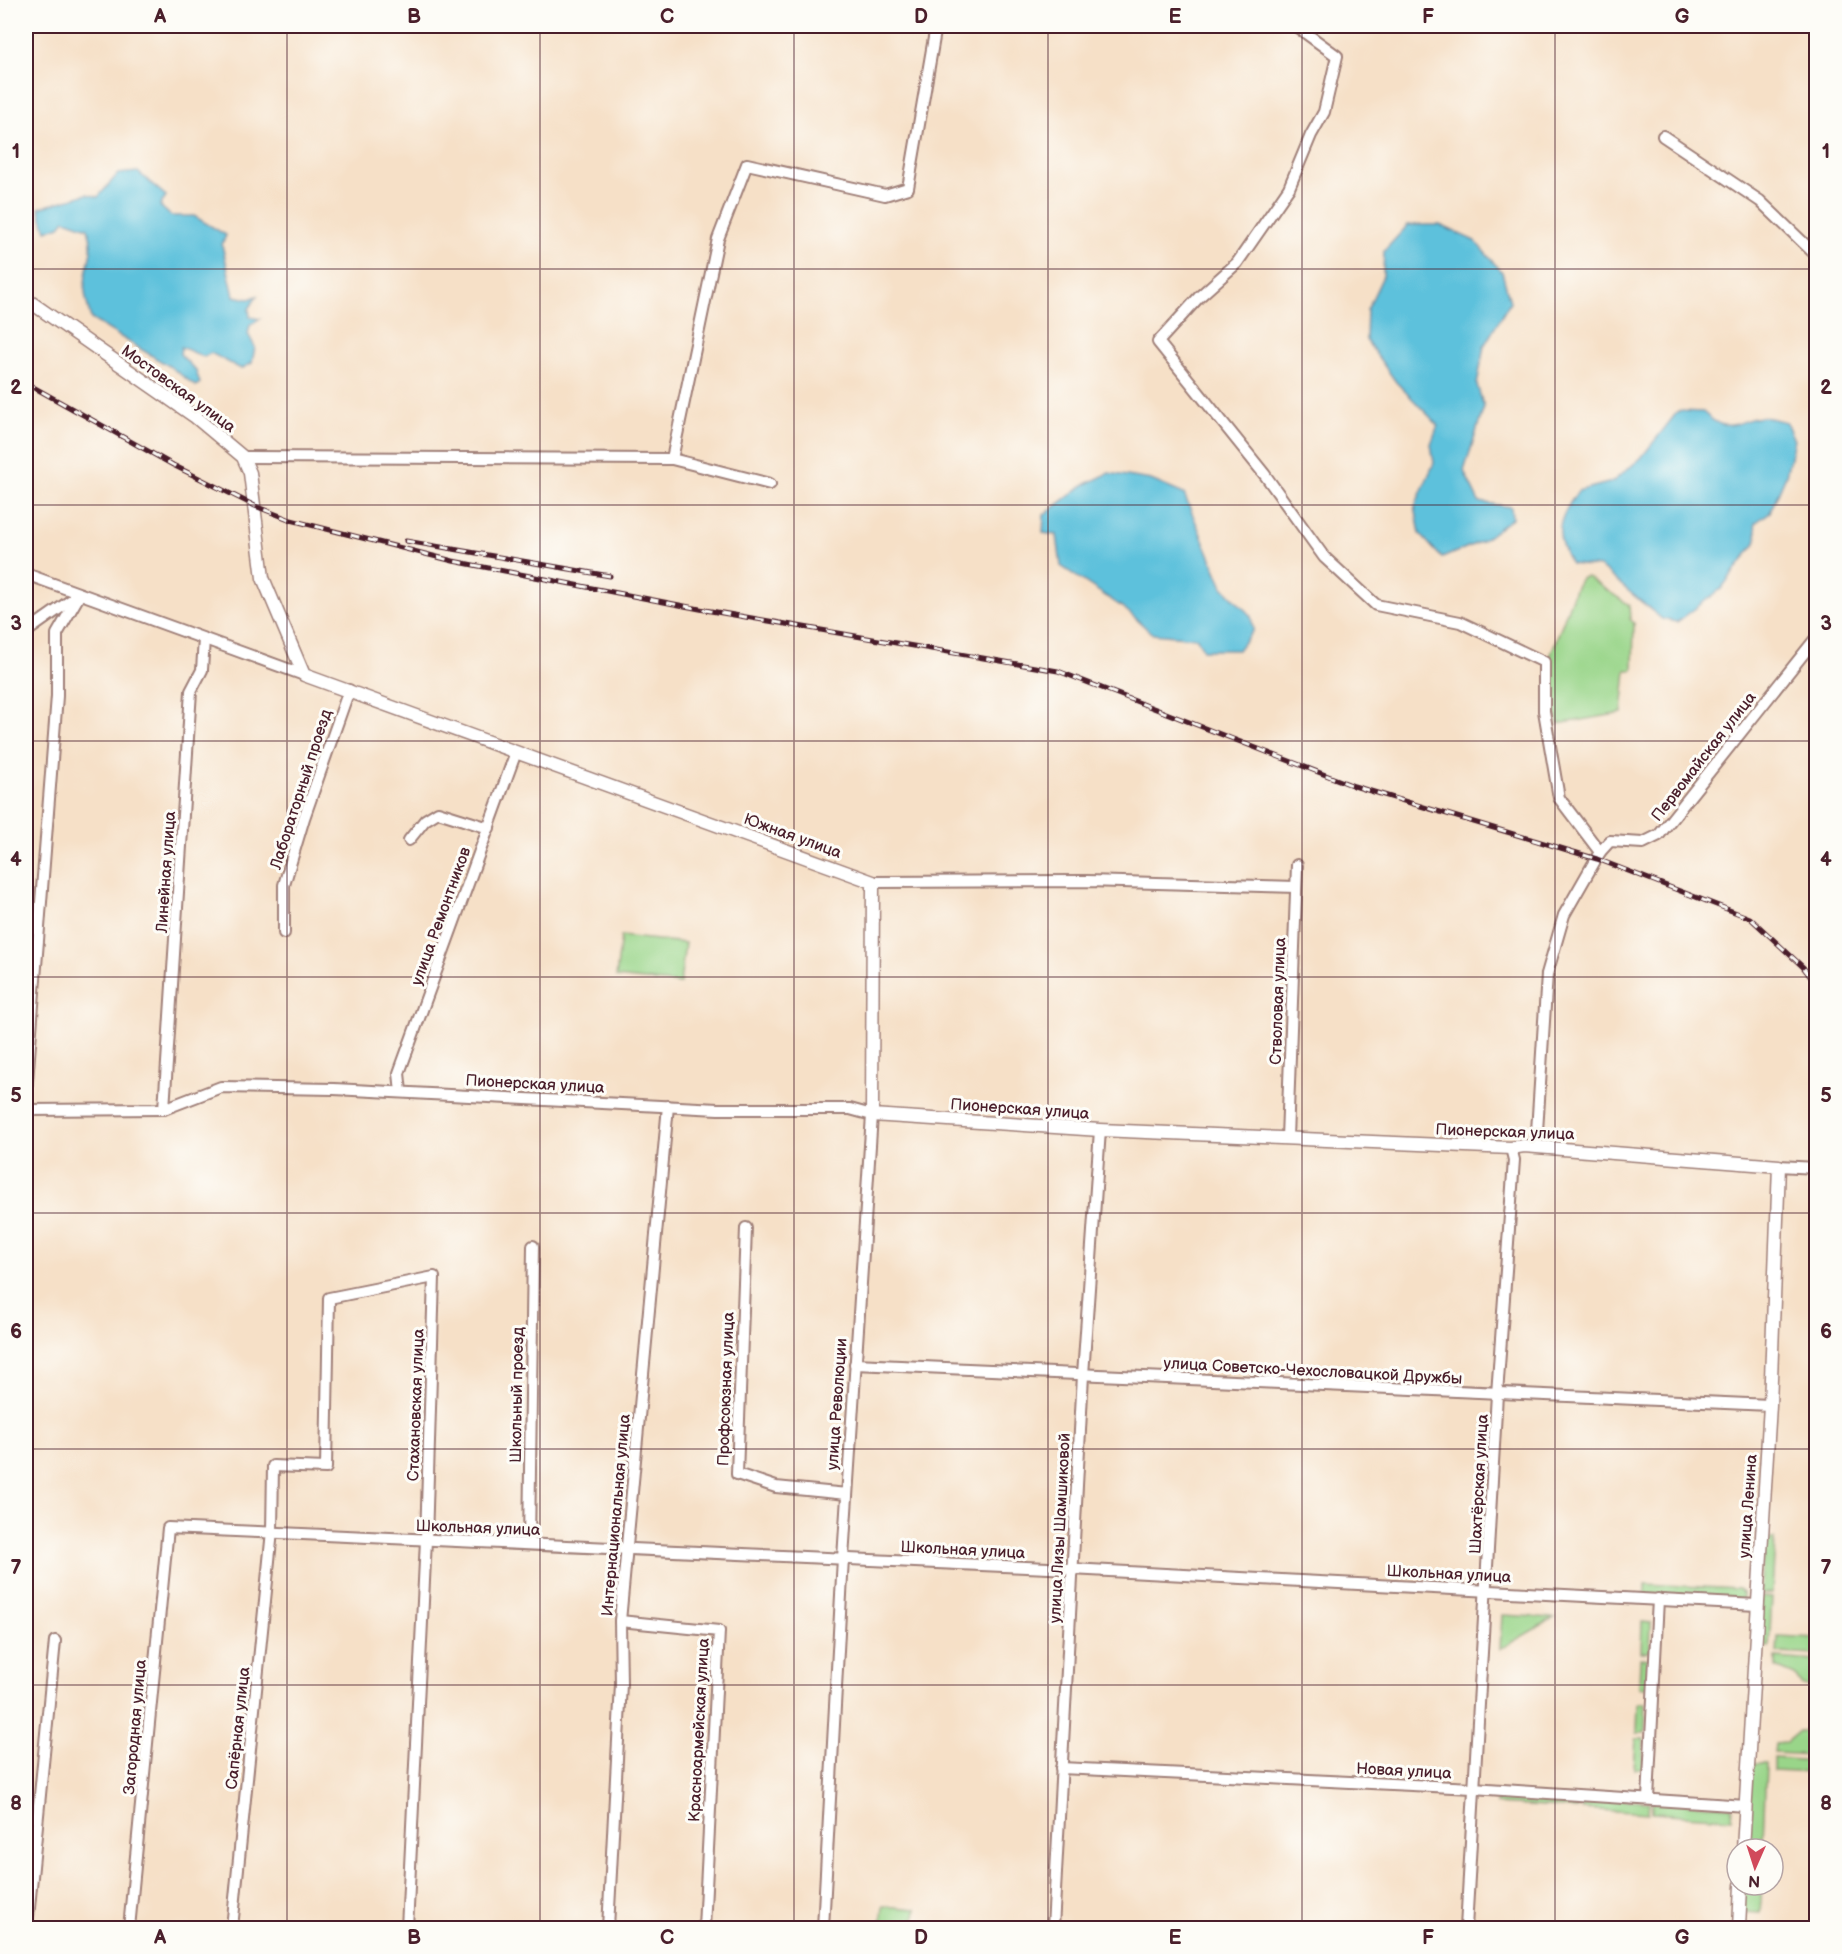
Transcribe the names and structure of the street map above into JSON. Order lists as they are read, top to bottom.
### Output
{
  "streets": {
    "street": [
      "Мостовская улица",
      "Первомайская улица",
      "Лабораторный проезд",
      "Южная улица",
      "Линейная улица",
      "улица Ремонтников",
      "Стволовая улица",
      "Пионерская улица",
      "улица Советско-Чехословацкой Дружбы",
      "Профсоюзная улица",
      "Школьный проезд",
      "улица Революции",
      "Стахановская улица",
      "Шахтёрская улица",
      "улица Ленина",
      "Интернациональная улица",
      "Школьная улица",
      "улица Лизы Шамшиковой",
      "Загородная улица",
      "Сапёрная улица",
      "Красноармейская улица",
      "Новая улица"
    ]
  },
  "crossings": [
    ["Лабораторный проезд", "Южная улица"],
    ["Южная улица", "улица Ремонтников"],
    ["Южная улица", "Стволовая улица"],
    ["Южная улица", "улица Революции"],
    ["Линейная улица", "Пионерская улица"],
    ["улица Ремонтников", "Пионерская улица"],
    ["Стволовая улица", "Пионерская улица"],
    ["Пионерская улица", "улица Революции"],
    ["Пионерская улица", "Шахтёрская улица"],
    ["Пионерская улица", "улица Ленина"],
    ["Пионерская улица", "Интернациональная улица"],
    ["Пионерская улица", "улица Лизы Шамшиковой"],
    ["улица Советско-Чехословацкой Дружбы", "улица Революции"],
    ["улица Советско-Чехословацкой Дружбы", "Шахтёрская улица"],
    ["улица Советско-Чехословацкой Дружбы", "улица Ленина"],
    ["улица Советско-Чехословацкой Дружбы", "улица Лизы Шамшиковой"],
    ["Профсоюзная улица", "улица Революции"],
    ["Школьный проезд", "Школьная улица"],
    ["улица Революции", "Школьная улица"],
    ["Стахановская улица", "Школьная улица"],
    ["Стахановская улица", "Сапёрная улица"],
    ["Шахтёрская улица", "Школьная улица"],
    ["Шахтёрская улица", "Новая улица"],
    ["улица Ленина", "Школьная улица"],
    ["улица Ленина", "Новая улица"],
    ["Интернациональная улица", "Школьная улица"],
    ["Интернациональная улица", "Красноармейская улица"],
    ["Школьная улица", "улица Лизы Шамшиковой"],
    ["Школьная улица", "Загородная улица"],
    ["Школьная улица", "Сапёрная улица"],
    ["улица Лизы Шамшиковой", "Новая улица"]
  ],
  "north": "bottom",
  "grid": {
    "columns": [
      "A",
      "B",
      "C",
      "D",
      "E",
      "F",
      "G"
    ],
    "rows": [
      "1",
      "2",
      "3",
      "4",
      "5",
      "6",
      "7",
      "8"
    ]
  }
}
